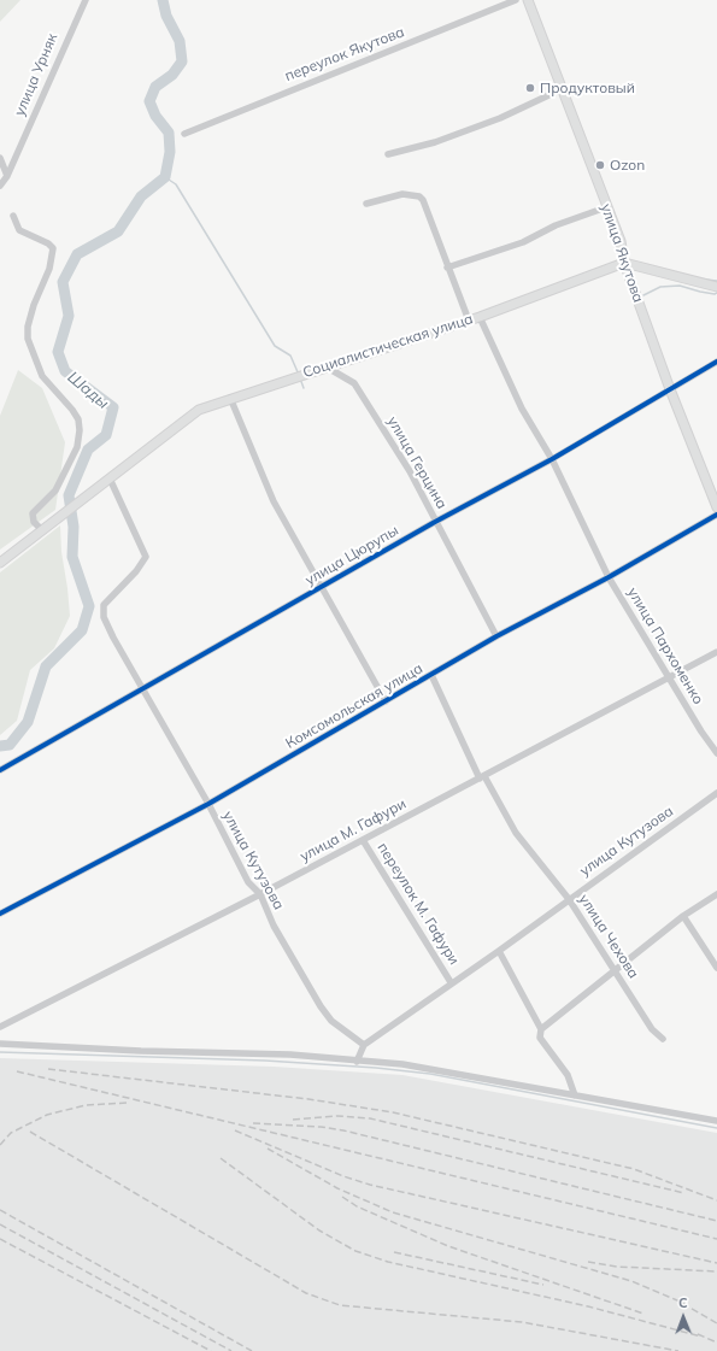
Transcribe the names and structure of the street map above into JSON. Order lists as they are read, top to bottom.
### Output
{
  "streets": {
    "street": [
      "переулок Якутова",
      "улица Урняк",
      "улица Якутова",
      "Социалистическая улица",
      "улица Герцина",
      "улица Цюрупы",
      "улица Пархоменко",
      "Комсомольская улица",
      "улица М. Гафури",
      "улица Кутузова",
      "переулок М. Гафури",
      "улица Чехова"
    ]
  },
  "crossings": [
    ["улица Якутова", "Социалистическая улица"],
    ["улица Якутова", "улица Цюрупы"],
    ["Социалистическая улица", "улица Герцина"],
    ["Социалистическая улица", "улица Пархоменко"],
    ["Социалистическая улица", "улица Кутузова"],
    ["улица Герцина", "улица Цюрупы"],
    ["улица Герцина", "Комсомольская улица"],
    ["улица Цюрупы", "улица Пархоменко"],
    ["улица Цюрупы", "улица Кутузова"],
    ["улица Пархоменко", "Комсомольская улица"],
    ["улица Пархоменко", "улица М. Гафури"],
    ["Комсомольская улица", "улица Кутузова"],
    ["Комсомольская улица", "улица Чехова"],
    ["улица М. Гафури", "улица Кутузова"],
    ["улица М. Гафури", "переулок М. Гафури"],
    ["улица М. Гафури", "улица Чехова"],
    ["улица Кутузова", "переулок М. Гафури"],
    ["улица Кутузова", "улица Чехова"]
  ],
  "water": ["Шады"],
  "places": ["Продуктовый", "Ozon"],
  "north": "top"
}
